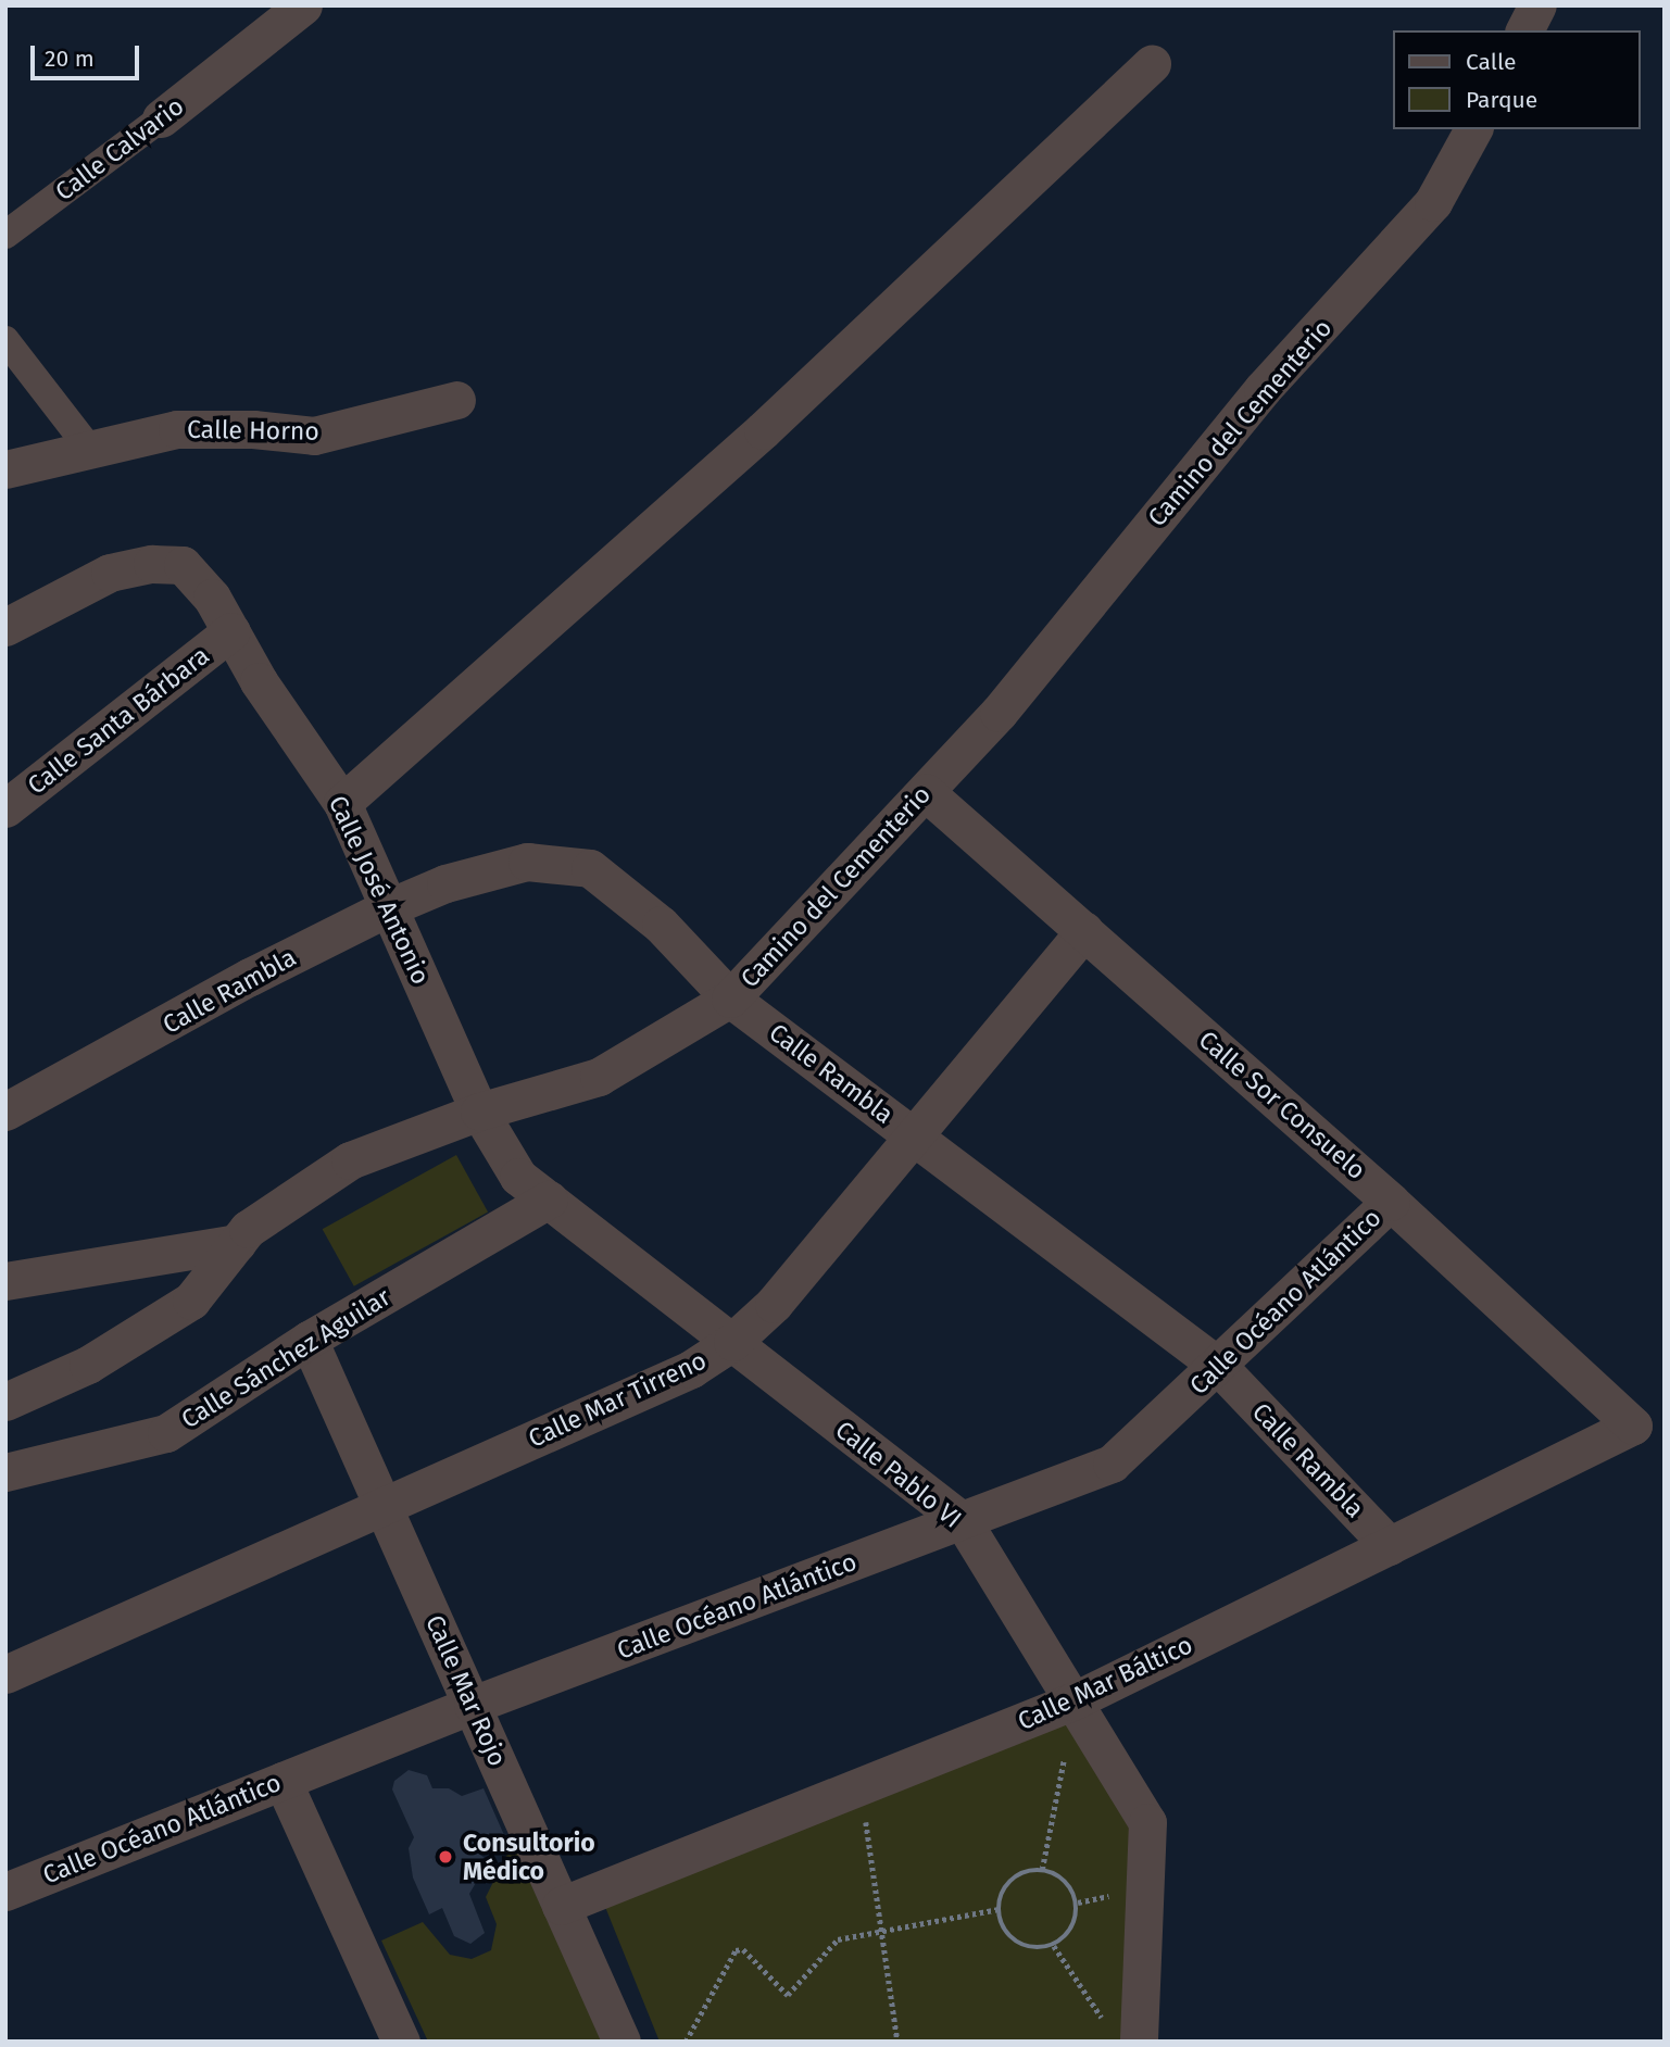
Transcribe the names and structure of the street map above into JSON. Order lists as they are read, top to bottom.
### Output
{
  "streets": {
    "street": [
      "Calle Calvario",
      "Camino del Cementerio",
      "Calle Horno",
      "Calle Santa Bárbara",
      "Calle José Antonio",
      "Calle Rambla",
      "Calle Sor Consuelo",
      "Calle Océano Atlántico",
      "Calle Sánchez Aguilar",
      "Calle Mar Tirreno",
      "Calle Pablo VI",
      "Calle Mar Báltico",
      "Calle Mar Rojo"
    ]
  },
  "crossings": [
    ["Camino del Cementerio", "Calle José Antonio"],
    ["Camino del Cementerio", "Calle Rambla"],
    ["Camino del Cementerio", "Calle Sor Consuelo"],
    ["Camino del Cementerio", "Calle Pablo VI"],
    ["Calle Santa Bárbara", "Calle José Antonio"],
    ["Calle José Antonio", "Calle Rambla"],
    ["Calle José Antonio", "Calle Pablo VI"],
    ["Calle Rambla", "Calle Océano Atlántico"],
    ["Calle Rambla", "Calle Mar Tirreno"],
    ["Calle Rambla", "Calle Mar Báltico"],
    ["Calle Sor Consuelo", "Calle Océano Atlántico"],
    ["Calle Sor Consuelo", "Calle Mar Tirreno"],
    ["Calle Sor Consuelo", "Calle Mar Báltico"],
    ["Calle Océano Atlántico", "Calle Pablo VI"],
    ["Calle Océano Atlántico", "Calle Mar Rojo"],
    ["Calle Sánchez Aguilar", "Calle Pablo VI"],
    ["Calle Sánchez Aguilar", "Calle Mar Rojo"],
    ["Calle Mar Tirreno", "Calle Pablo VI"],
    ["Calle Mar Tirreno", "Calle Mar Rojo"],
    ["Calle Pablo VI", "Calle Mar Báltico"],
    ["Calle Mar Báltico", "Calle Mar Rojo"]
  ],
  "places": ["Consultorio Médico"],
  "legend": ["Calle", "Parque"],
  "scale_bar": "20 m"
}
